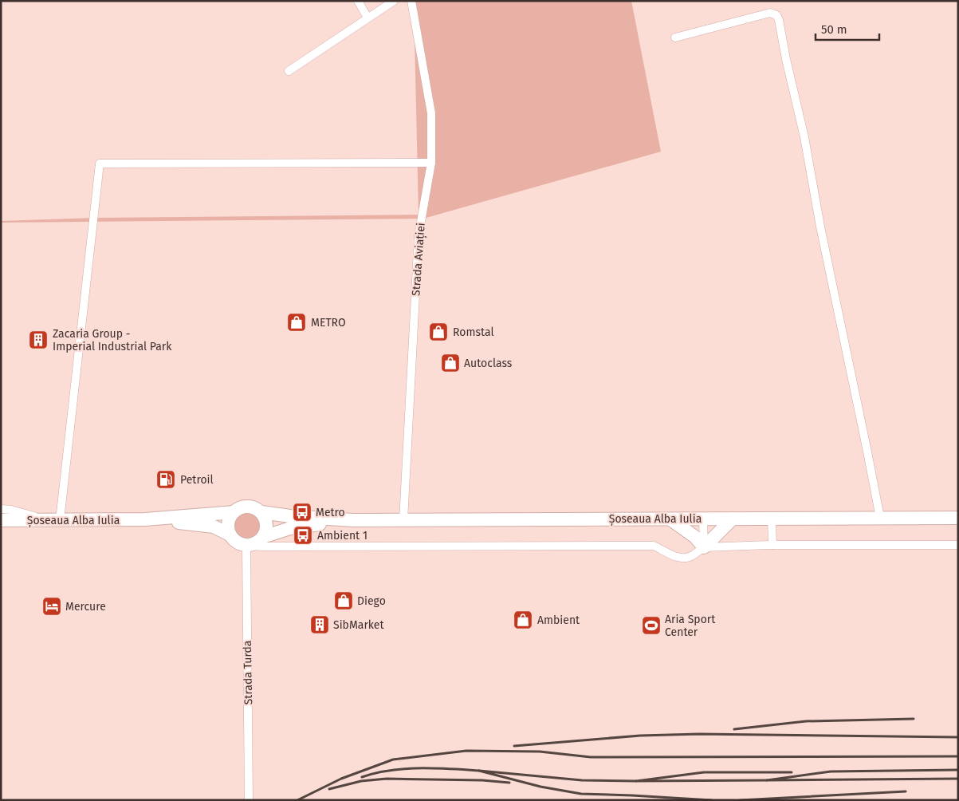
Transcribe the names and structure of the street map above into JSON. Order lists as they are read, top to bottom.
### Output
{
  "streets": {
    "main road": ["Șoseaua Alba Iulia"],
    "street": ["Strada Aviației", "Strada Turda"]
  },
  "crossings": [
    ["Strada Aviației", "Șoseaua Alba Iulia"],
    ["Șoseaua Alba Iulia", "Strada Turda"]
  ],
  "places": {
    "shop": [
      "METRO",
      "Romstal",
      "Autoclass",
      "Diego",
      "Ambient"
    ],
    "building": ["Zacaria Group - Imperial Industrial Park", "SibMarket"],
    "fuel station": ["Petroil"],
    "bus stop": ["Metro", "Ambient 1"],
    "hotel": ["Mercure"],
    "sports": ["Aria Sport Center"]
  },
  "scale_bar": "50 m"
}
